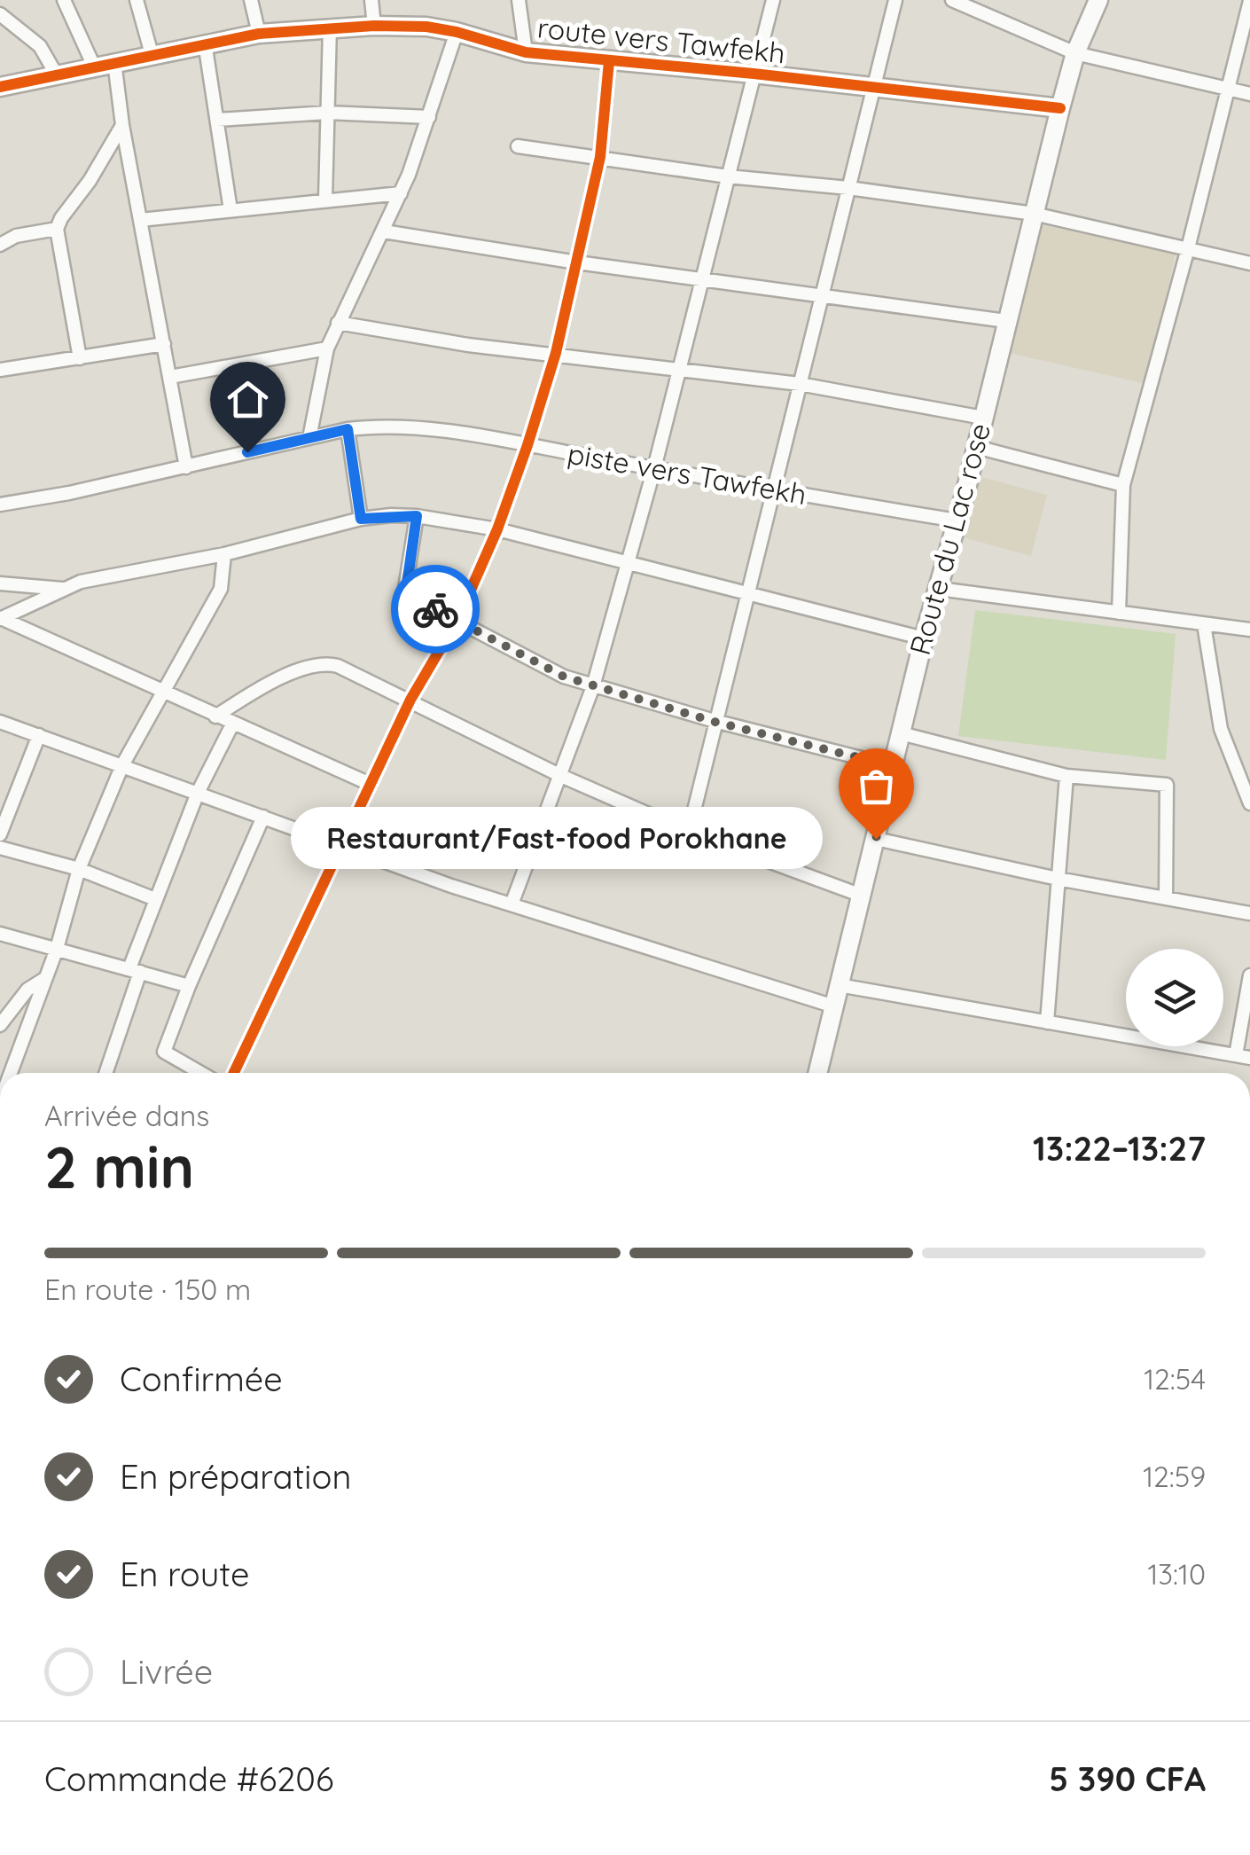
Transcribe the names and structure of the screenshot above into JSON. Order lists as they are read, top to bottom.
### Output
{
  "streets": {
    "main road": ["route vers Tawfekh", "Route du Lac rose"],
    "street": ["piste vers Tawfekh"]
  },
  "crossings": [
    ["route vers Tawfekh", "Route du Lac rose"],
    ["piste vers Tawfekh", "Route du Lac rose"]
  ],
  "places": ["Restaurant/Fast-food Porokhane"],
  "page": {
    "bubble": "Restaurant/Fast-food Porokhane",
    "heading": ["2 min", "Arrivée dans", "13:22–13:27"],
    "panel": ["Commande #6206", "5 390 CFA"],
    "bar": "En route · 150 m",
    "list": [
      ["Confirmée", "12:54"],
      ["En préparation", "12:59"],
      ["En route", "13:10"],
      "Livrée"
    ]
  }
}
